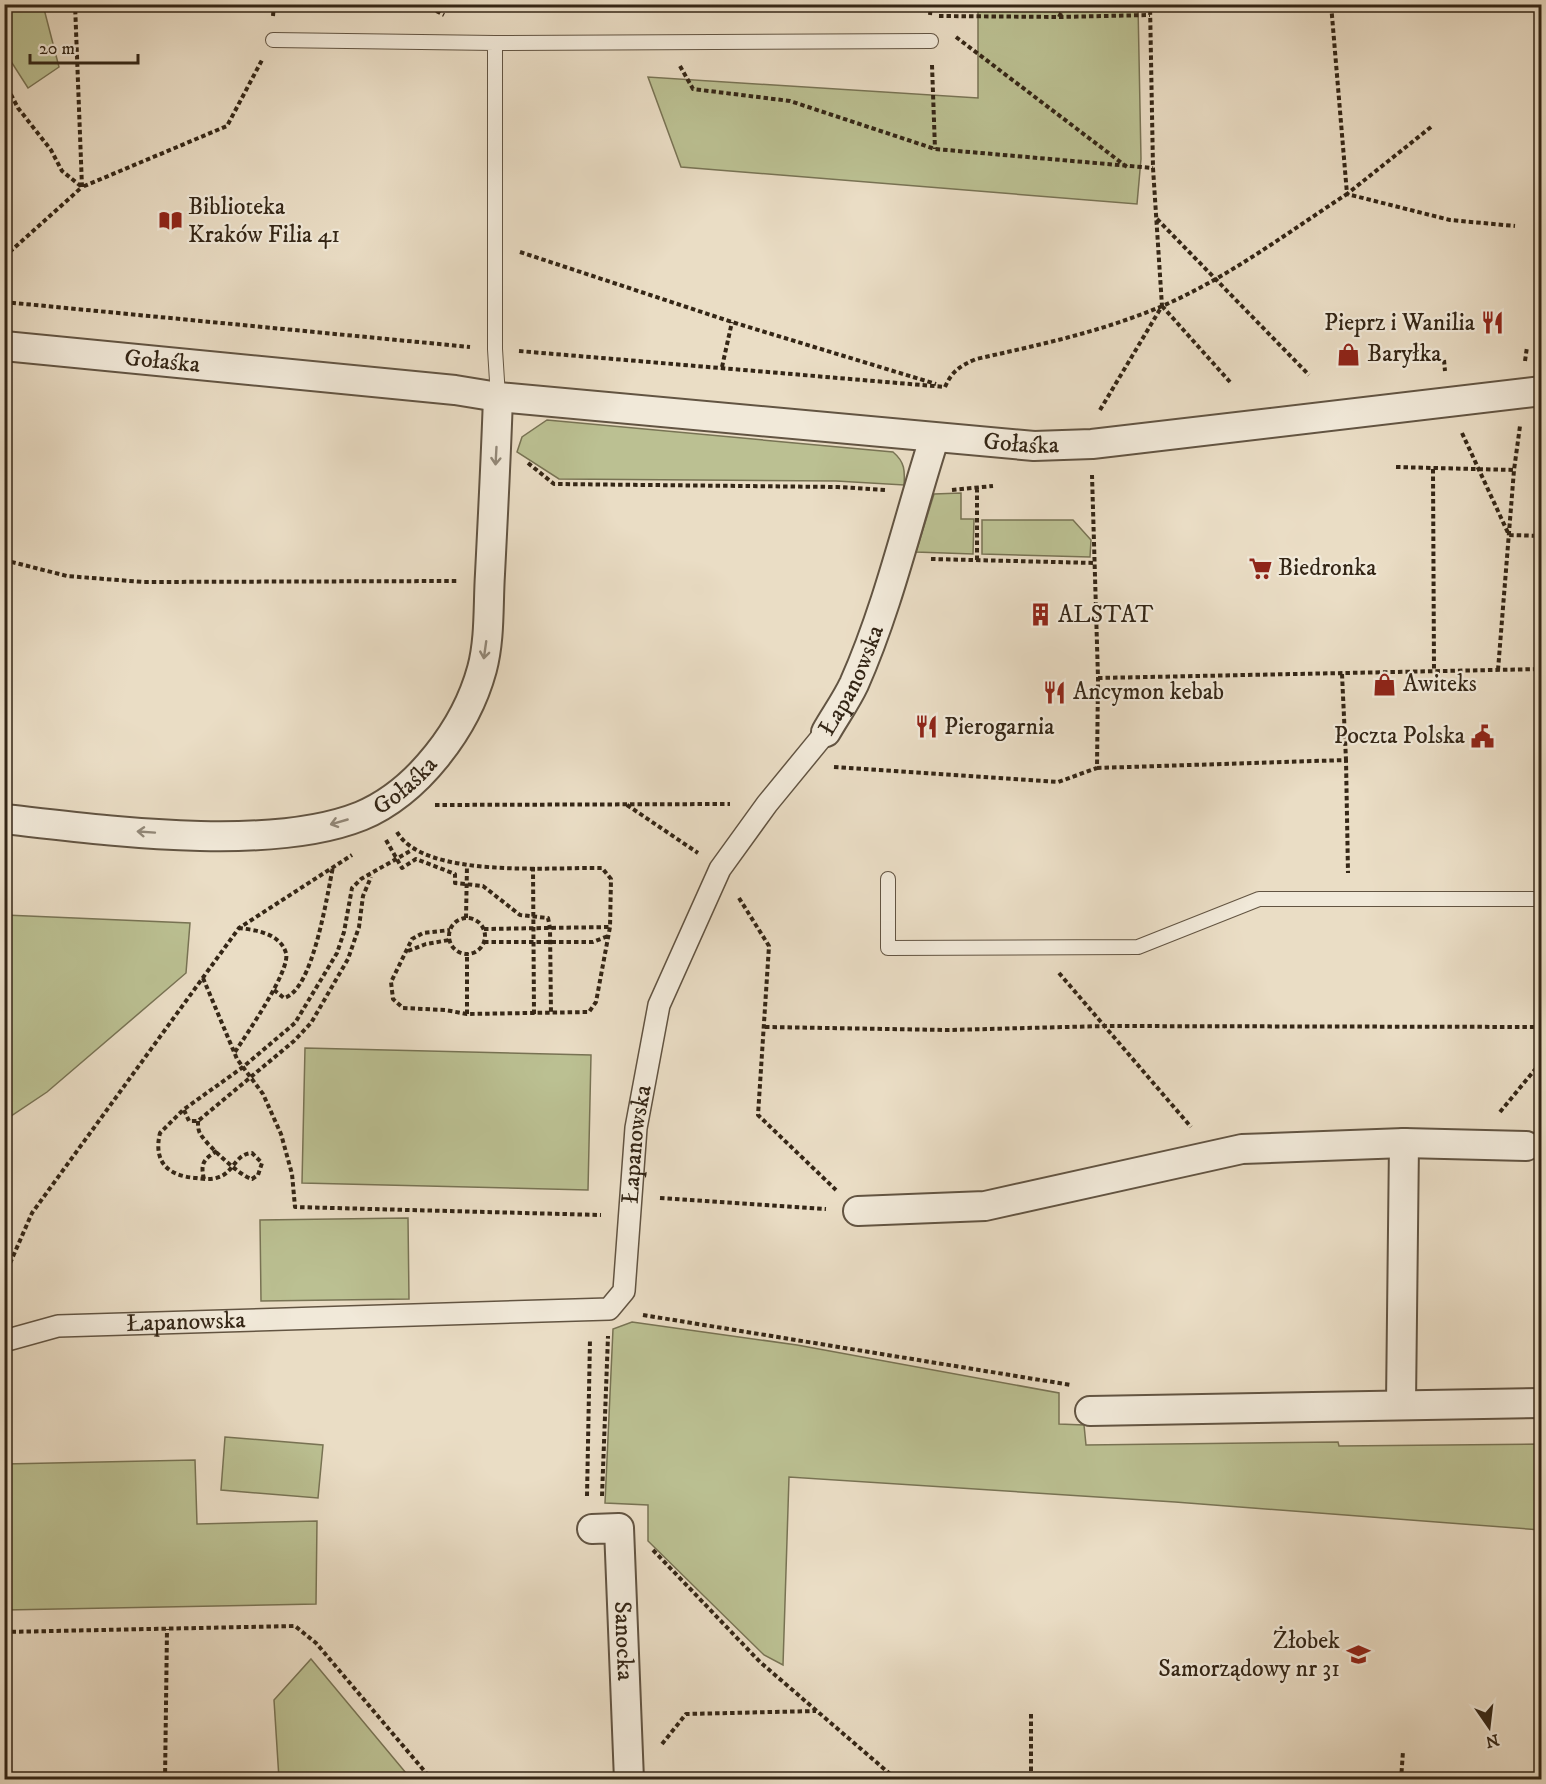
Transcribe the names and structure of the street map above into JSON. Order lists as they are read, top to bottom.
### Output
{
  "streets": {
    "street": ["Gołaśka", "Łapanowska", "Sanocka"]
  },
  "crossings": [
    ["Gołaśka", "Łapanowska"]
  ],
  "places": {
    "library": ["Biblioteka Kraków Filia 41"],
    "restaurant": ["Pieprz i Wanilia", "Ancymon kebab", "Pierogarnia"],
    "shop": ["Baryłka", "Awiteks"],
    "supermarket": ["Biedronka"],
    "building": ["ALSTAT"],
    "public building": ["Poczta Polska"],
    "school or university": ["Żłobek Samorządowy nr 31"]
  },
  "scale_bar": "20 m",
  "north": "bottom"
}
